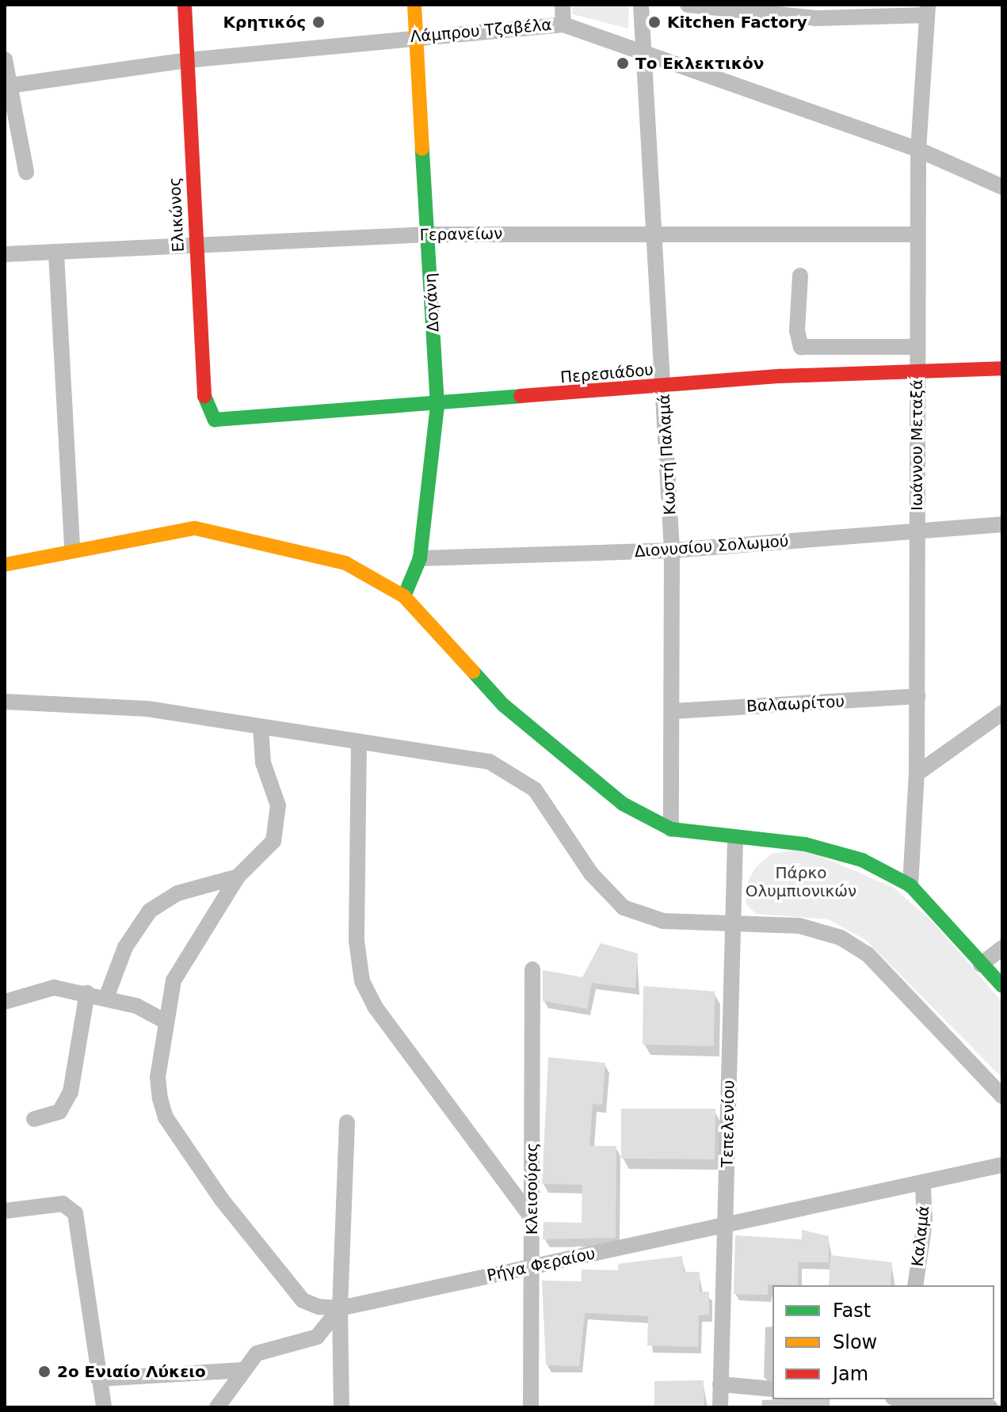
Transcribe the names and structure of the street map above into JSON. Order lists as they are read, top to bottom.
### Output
{
  "streets": {
    "street": [
      "Λάμπρου Τζαβέλα",
      "Ελικώνος",
      "Γερανείων",
      "Δογάνη",
      "Περεσιάδου",
      "Ιωάννου Μεταξά",
      "Κωστή Παλαμά",
      "Διονυσίου Σολωμού",
      "Βαλαωρίτου",
      "Τεπελενίου",
      "Κλεισούρας",
      "Καλαμά",
      "Ρήγα Φεραίου"
    ]
  },
  "crossings": [
    ["Λάμπρου Τζαβέλα", "Ελικώνος"],
    ["Λάμπρου Τζαβέλα", "Δογάνη"],
    ["Λάμπρου Τζαβέλα", "Ιωάννου Μεταξά"],
    ["Λάμπρου Τζαβέλα", "Κωστή Παλαμά"],
    ["Ελικώνος", "Γερανείων"],
    ["Ελικώνος", "Περεσιάδου"],
    ["Γερανείων", "Δογάνη"],
    ["Γερανείων", "Ιωάννου Μεταξά"],
    ["Γερανείων", "Κωστή Παλαμά"],
    ["Δογάνη", "Περεσιάδου"],
    ["Δογάνη", "Διονυσίου Σολωμού"],
    ["Περεσιάδου", "Ιωάννου Μεταξά"],
    ["Περεσιάδου", "Κωστή Παλαμά"],
    ["Ιωάννου Μεταξά", "Διονυσίου Σολωμού"],
    ["Ιωάννου Μεταξά", "Βαλαωρίτου"],
    ["Κωστή Παλαμά", "Διονυσίου Σολωμού"],
    ["Κωστή Παλαμά", "Βαλαωρίτου"],
    ["Τεπελενίου", "Ρήγα Φεραίου"],
    ["Κλεισούρας", "Ρήγα Φεραίου"],
    ["Καλαμά", "Ρήγα Φεραίου"]
  ],
  "parks": ["Πάρκο Ολυμπιονικών"],
  "places": [
    "Κρητικός",
    "Kitchen Factory",
    "Το Εκλεκτικὀν",
    "2ο Ενιαίο Λύκειο"
  ],
  "legend": ["Fast", "Slow", "Jam"]
}
